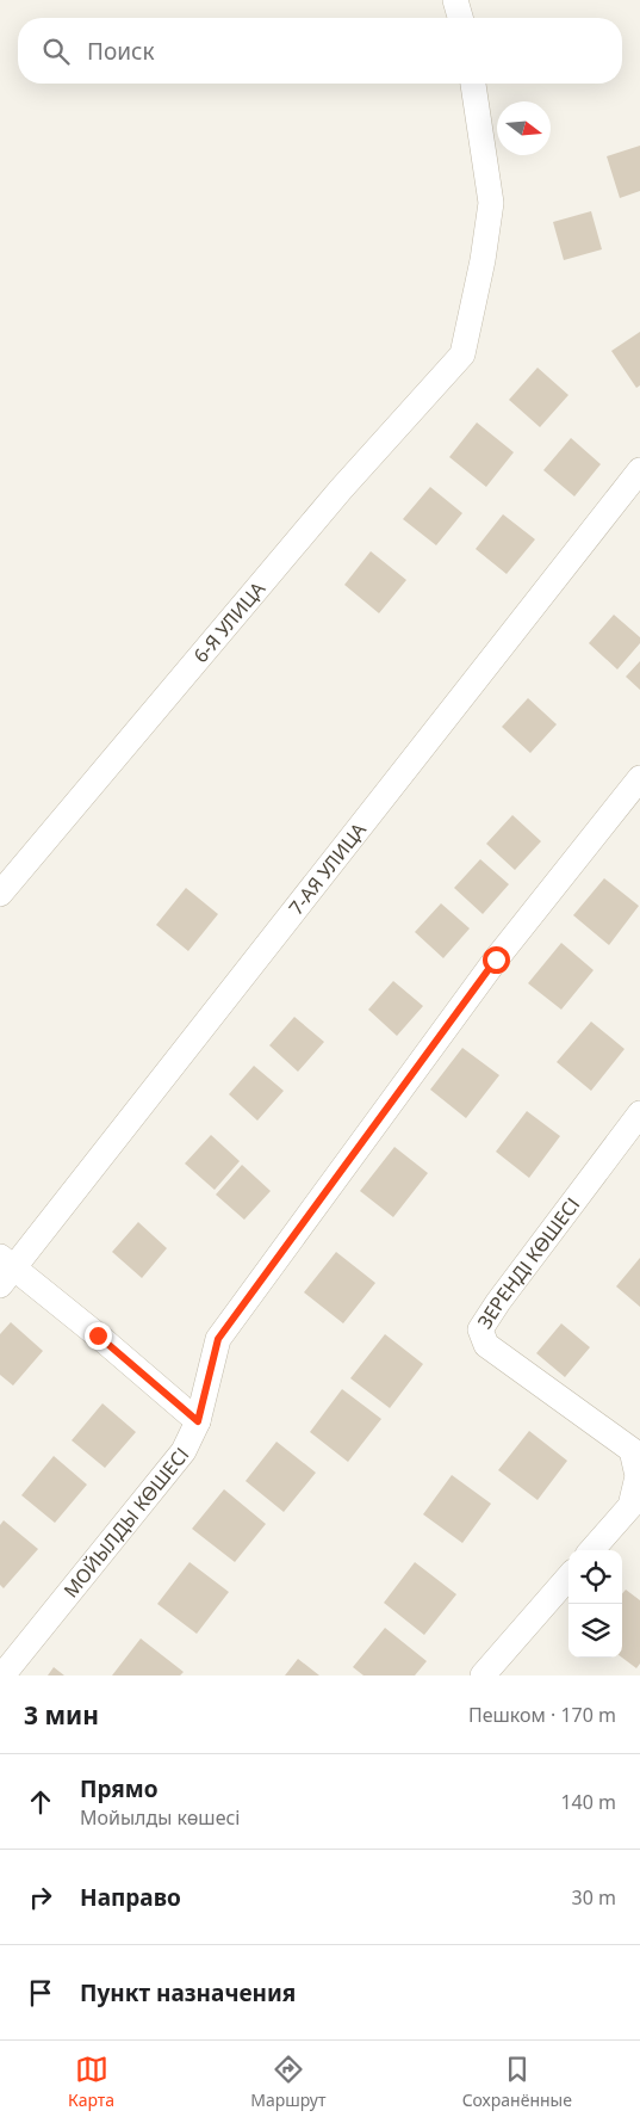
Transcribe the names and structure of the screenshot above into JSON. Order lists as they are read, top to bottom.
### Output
{
  "streets": {
    "street": [
      "6-Я УЛИЦА",
      "7-АЯ УЛИЦА",
      "ЗЕРЕНДІ КӨШЕСІ",
      "МОЙЫЛДЫ КӨШЕСІ"
    ]
  },
  "north": "right",
  "page": {
    "search": "Поиск",
    "heading": ["3 мин", "Пешком · 170 m"],
    "list": [
      ["Прямо", "Мойылды көшесі", "140 m"],
      ["Направо", "30 m"],
      "Пункт назначения"
    ],
    "nav": ["Карта", "Маршрут", "Сохранённые"]
  }
}
